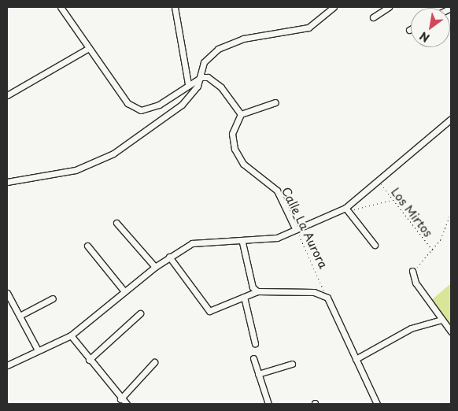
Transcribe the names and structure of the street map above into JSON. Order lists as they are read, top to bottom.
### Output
{
  "streets": {
    "street": ["Calle La Aurora"],
    "path": ["Los Mirtos"]
  },
  "north": "bottom left"
}
